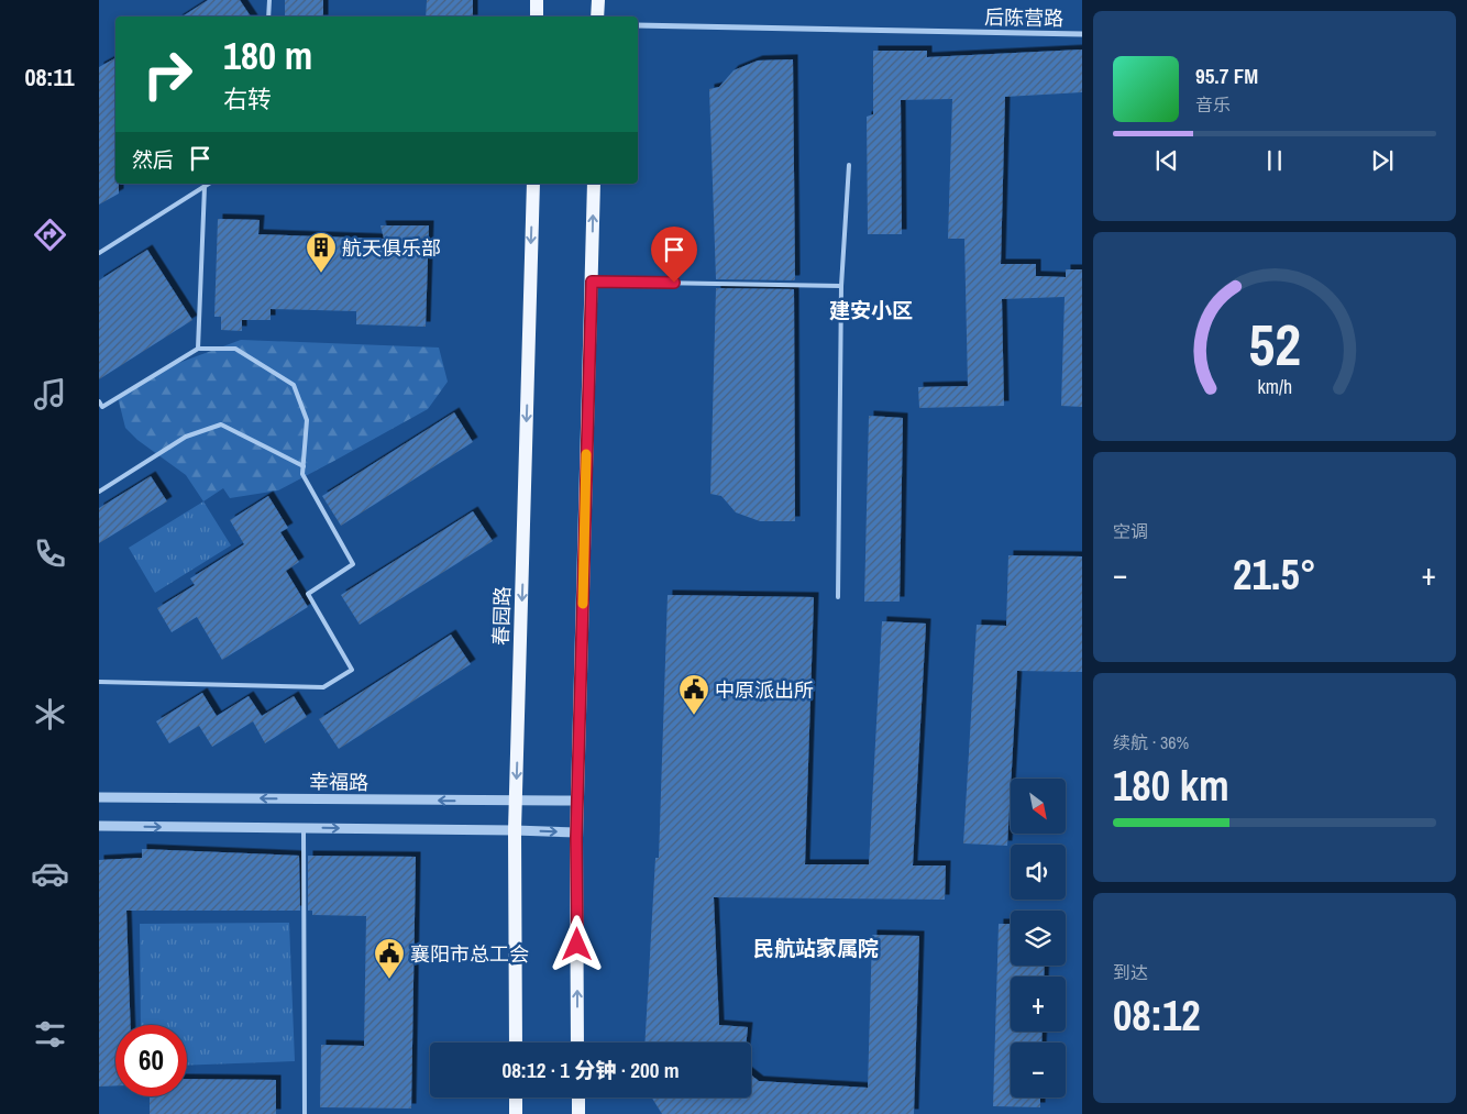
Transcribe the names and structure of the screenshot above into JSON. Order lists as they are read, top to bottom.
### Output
{
  "streets": {
    "main road": ["春园路"],
    "street": ["后陈营路", "幸福路"]
  },
  "crossings": [
    ["春园路", "幸福路"]
  ],
  "districts": ["建安小区", "民航站家属院"],
  "places": {
    "building": ["航天俱乐部"],
    "public building": ["中原派出所", "襄阳市总工会"]
  },
  "north": "bottom right",
  "page": {
    "tabs": "08:11",
    "turn": ["180 m", "右转"],
    "song": ["95.7 FM", "音乐"],
    "then": "然后",
    "tile": [
      "空调",
      ["续航 · 36%", "180 km"],
      ["到达", "08:12"]
    ],
    "heat": ["−", "21.5°", "+"],
    "map_buttons": ["+", "−"],
    "limit": "60",
    "trip": "08:12 · 1 分钟 · 200 m",
    "gauge": ["52", "km/h"]
  }
}
